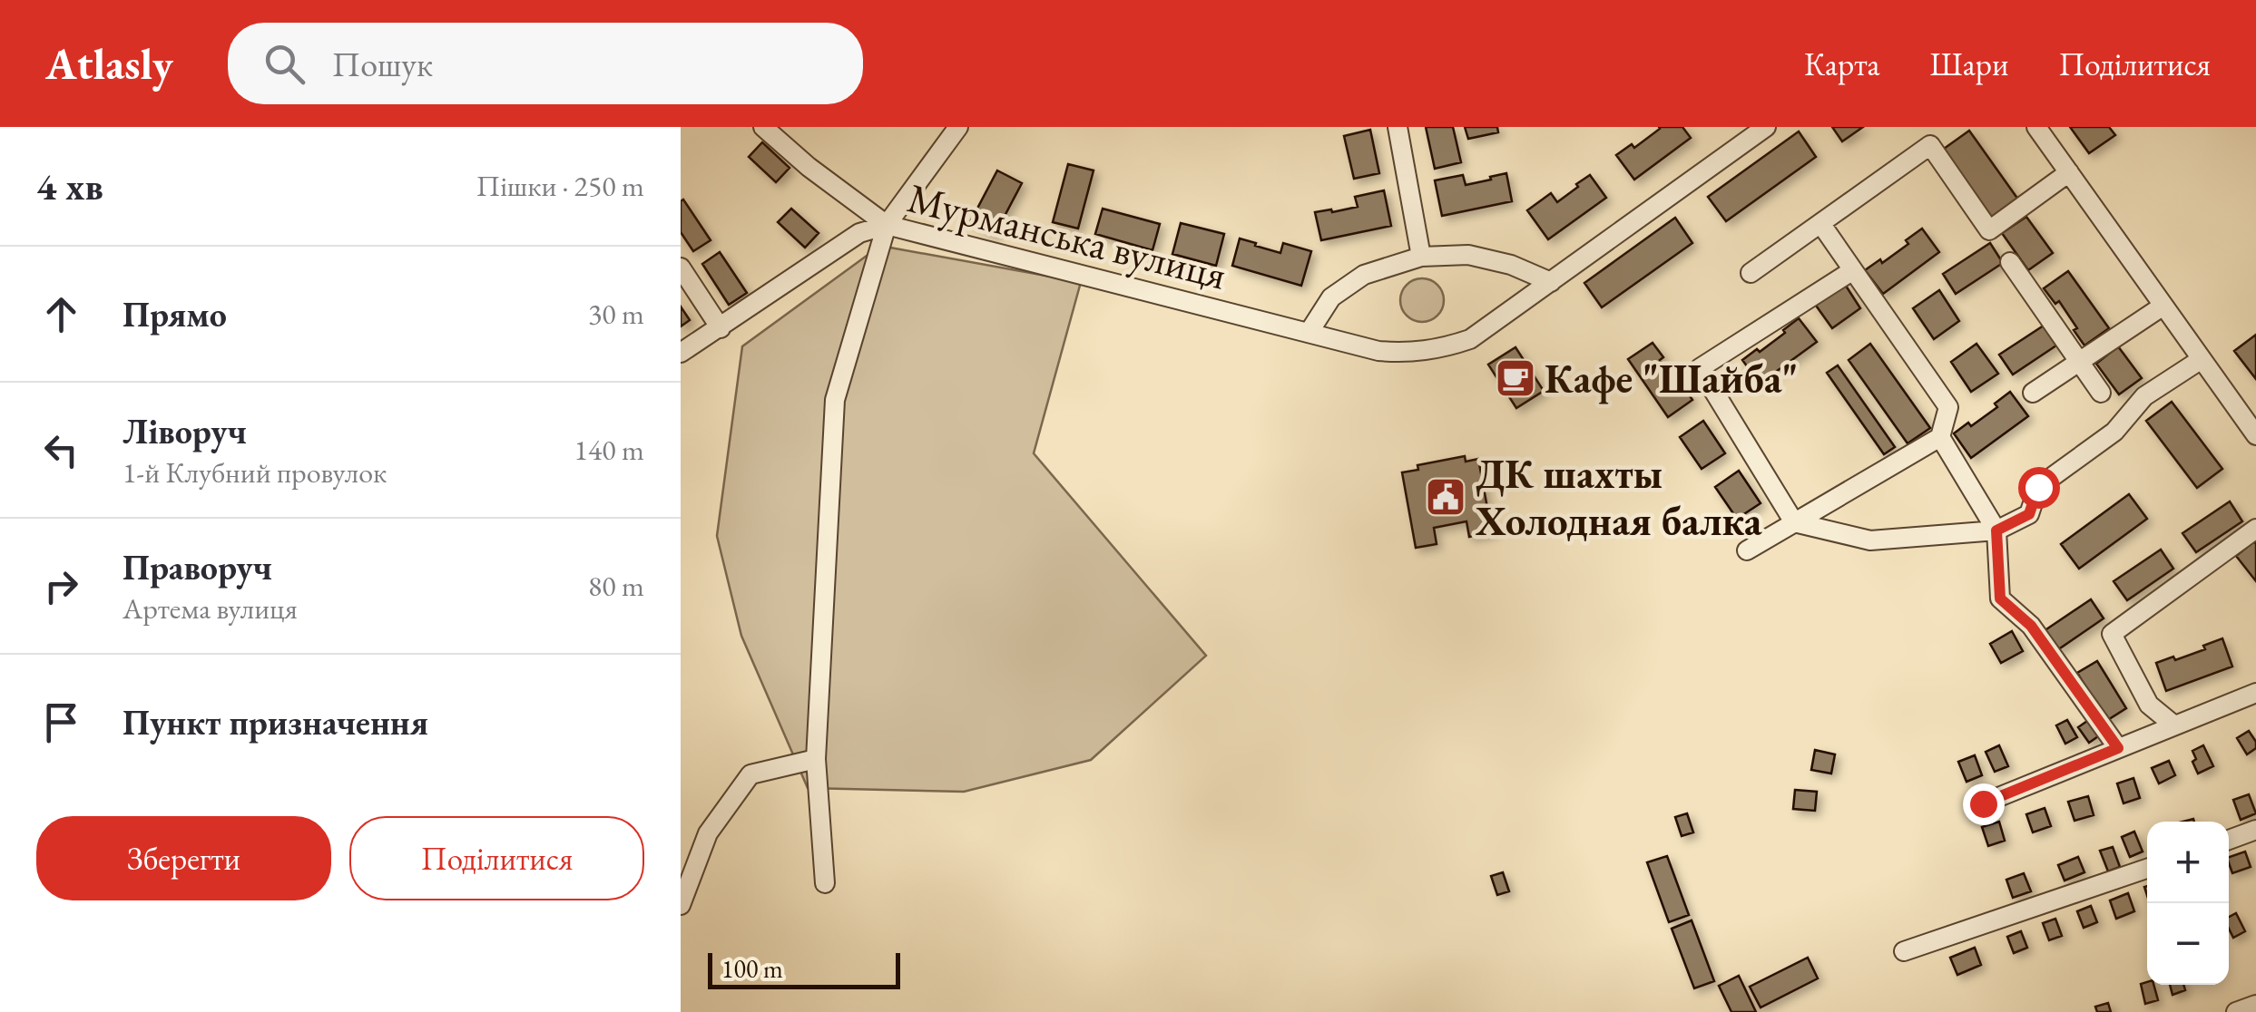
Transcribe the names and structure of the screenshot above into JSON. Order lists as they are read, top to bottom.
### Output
{
  "streets": {
    "street": ["Мурманська вулиця"]
  },
  "places": {
    "cafe": ["Кафе \"Шайба\""],
    "public building": ["ДК шахты Холодная балка"]
  },
  "scale_bar": "100 m",
  "page": {
    "header": "Atlasly",
    "search": "Пошук",
    "nav": ["Карта", "Шари", "Поділитися"],
    "heading": ["4 хв", "Пішки · 250 m"],
    "list": [
      ["Прямо", "30 m"],
      ["Ліворуч", "1-й Клубний провулок", "140 m"],
      ["Праворуч", "Артема вулиця", "80 m"],
      "Пункт призначення"
    ],
    "buttons": ["Зберегти", "Поділитися"],
    "map_buttons": ["+", "−"],
    "scale": "100 m"
  }
}
